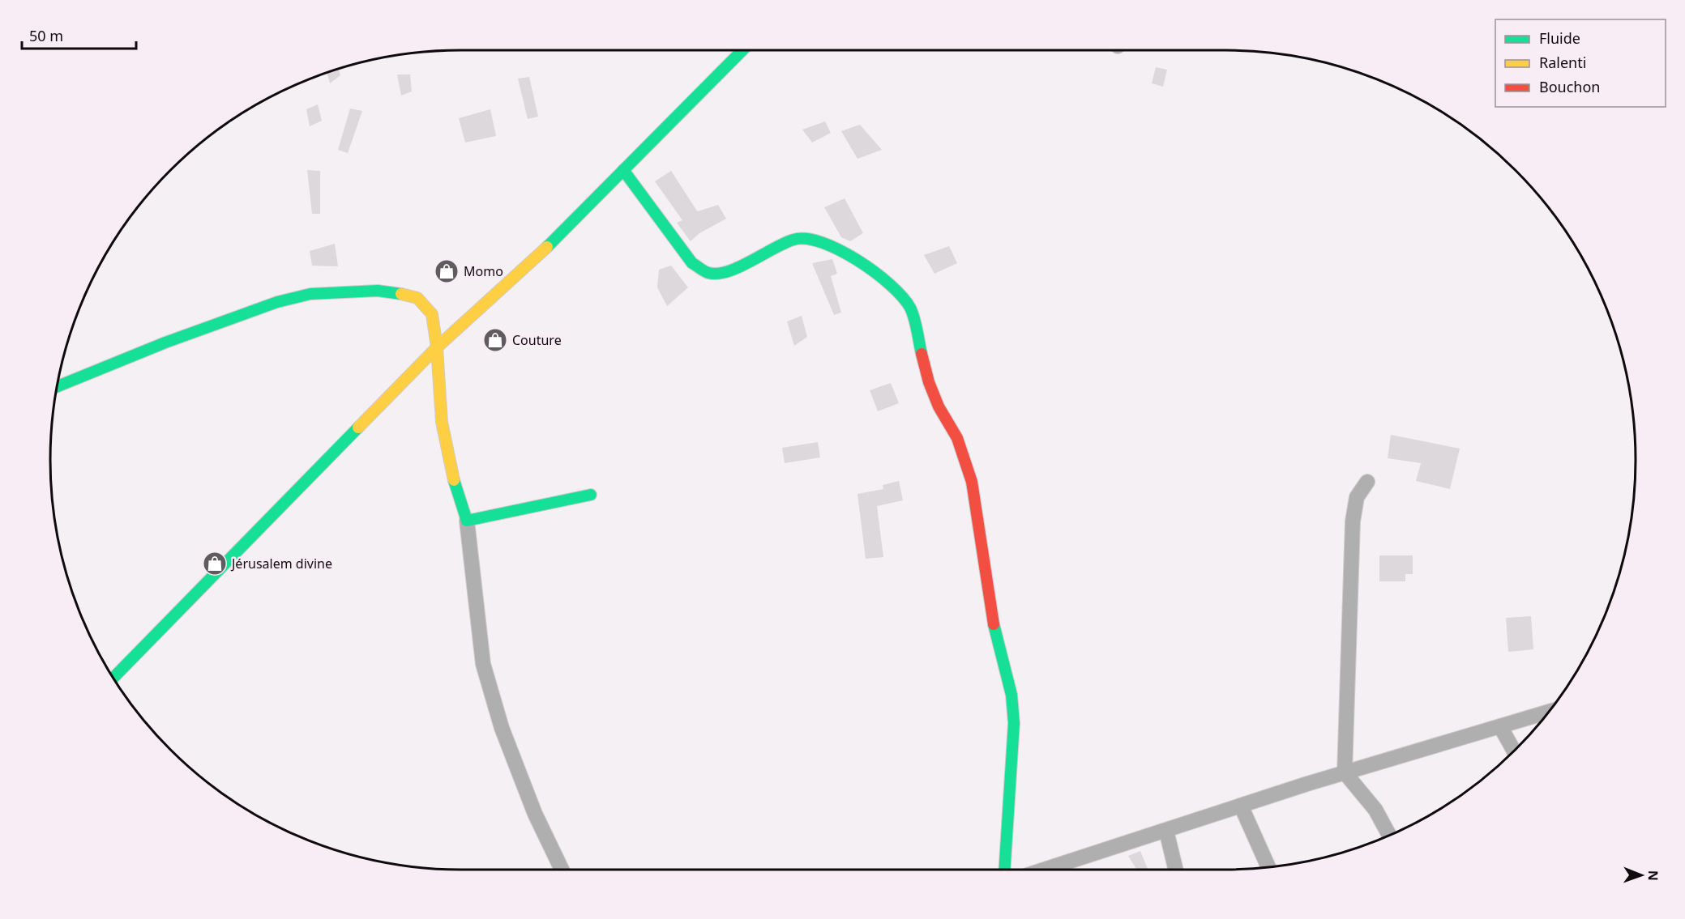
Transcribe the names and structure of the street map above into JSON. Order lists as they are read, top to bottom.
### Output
{
  "places": {
    "shop": ["Momo", "Couture", "Jérusalem divine"]
  },
  "legend": ["Fluide", "Ralenti", "Bouchon"],
  "scale_bar": "50 m",
  "north": "right"
}
